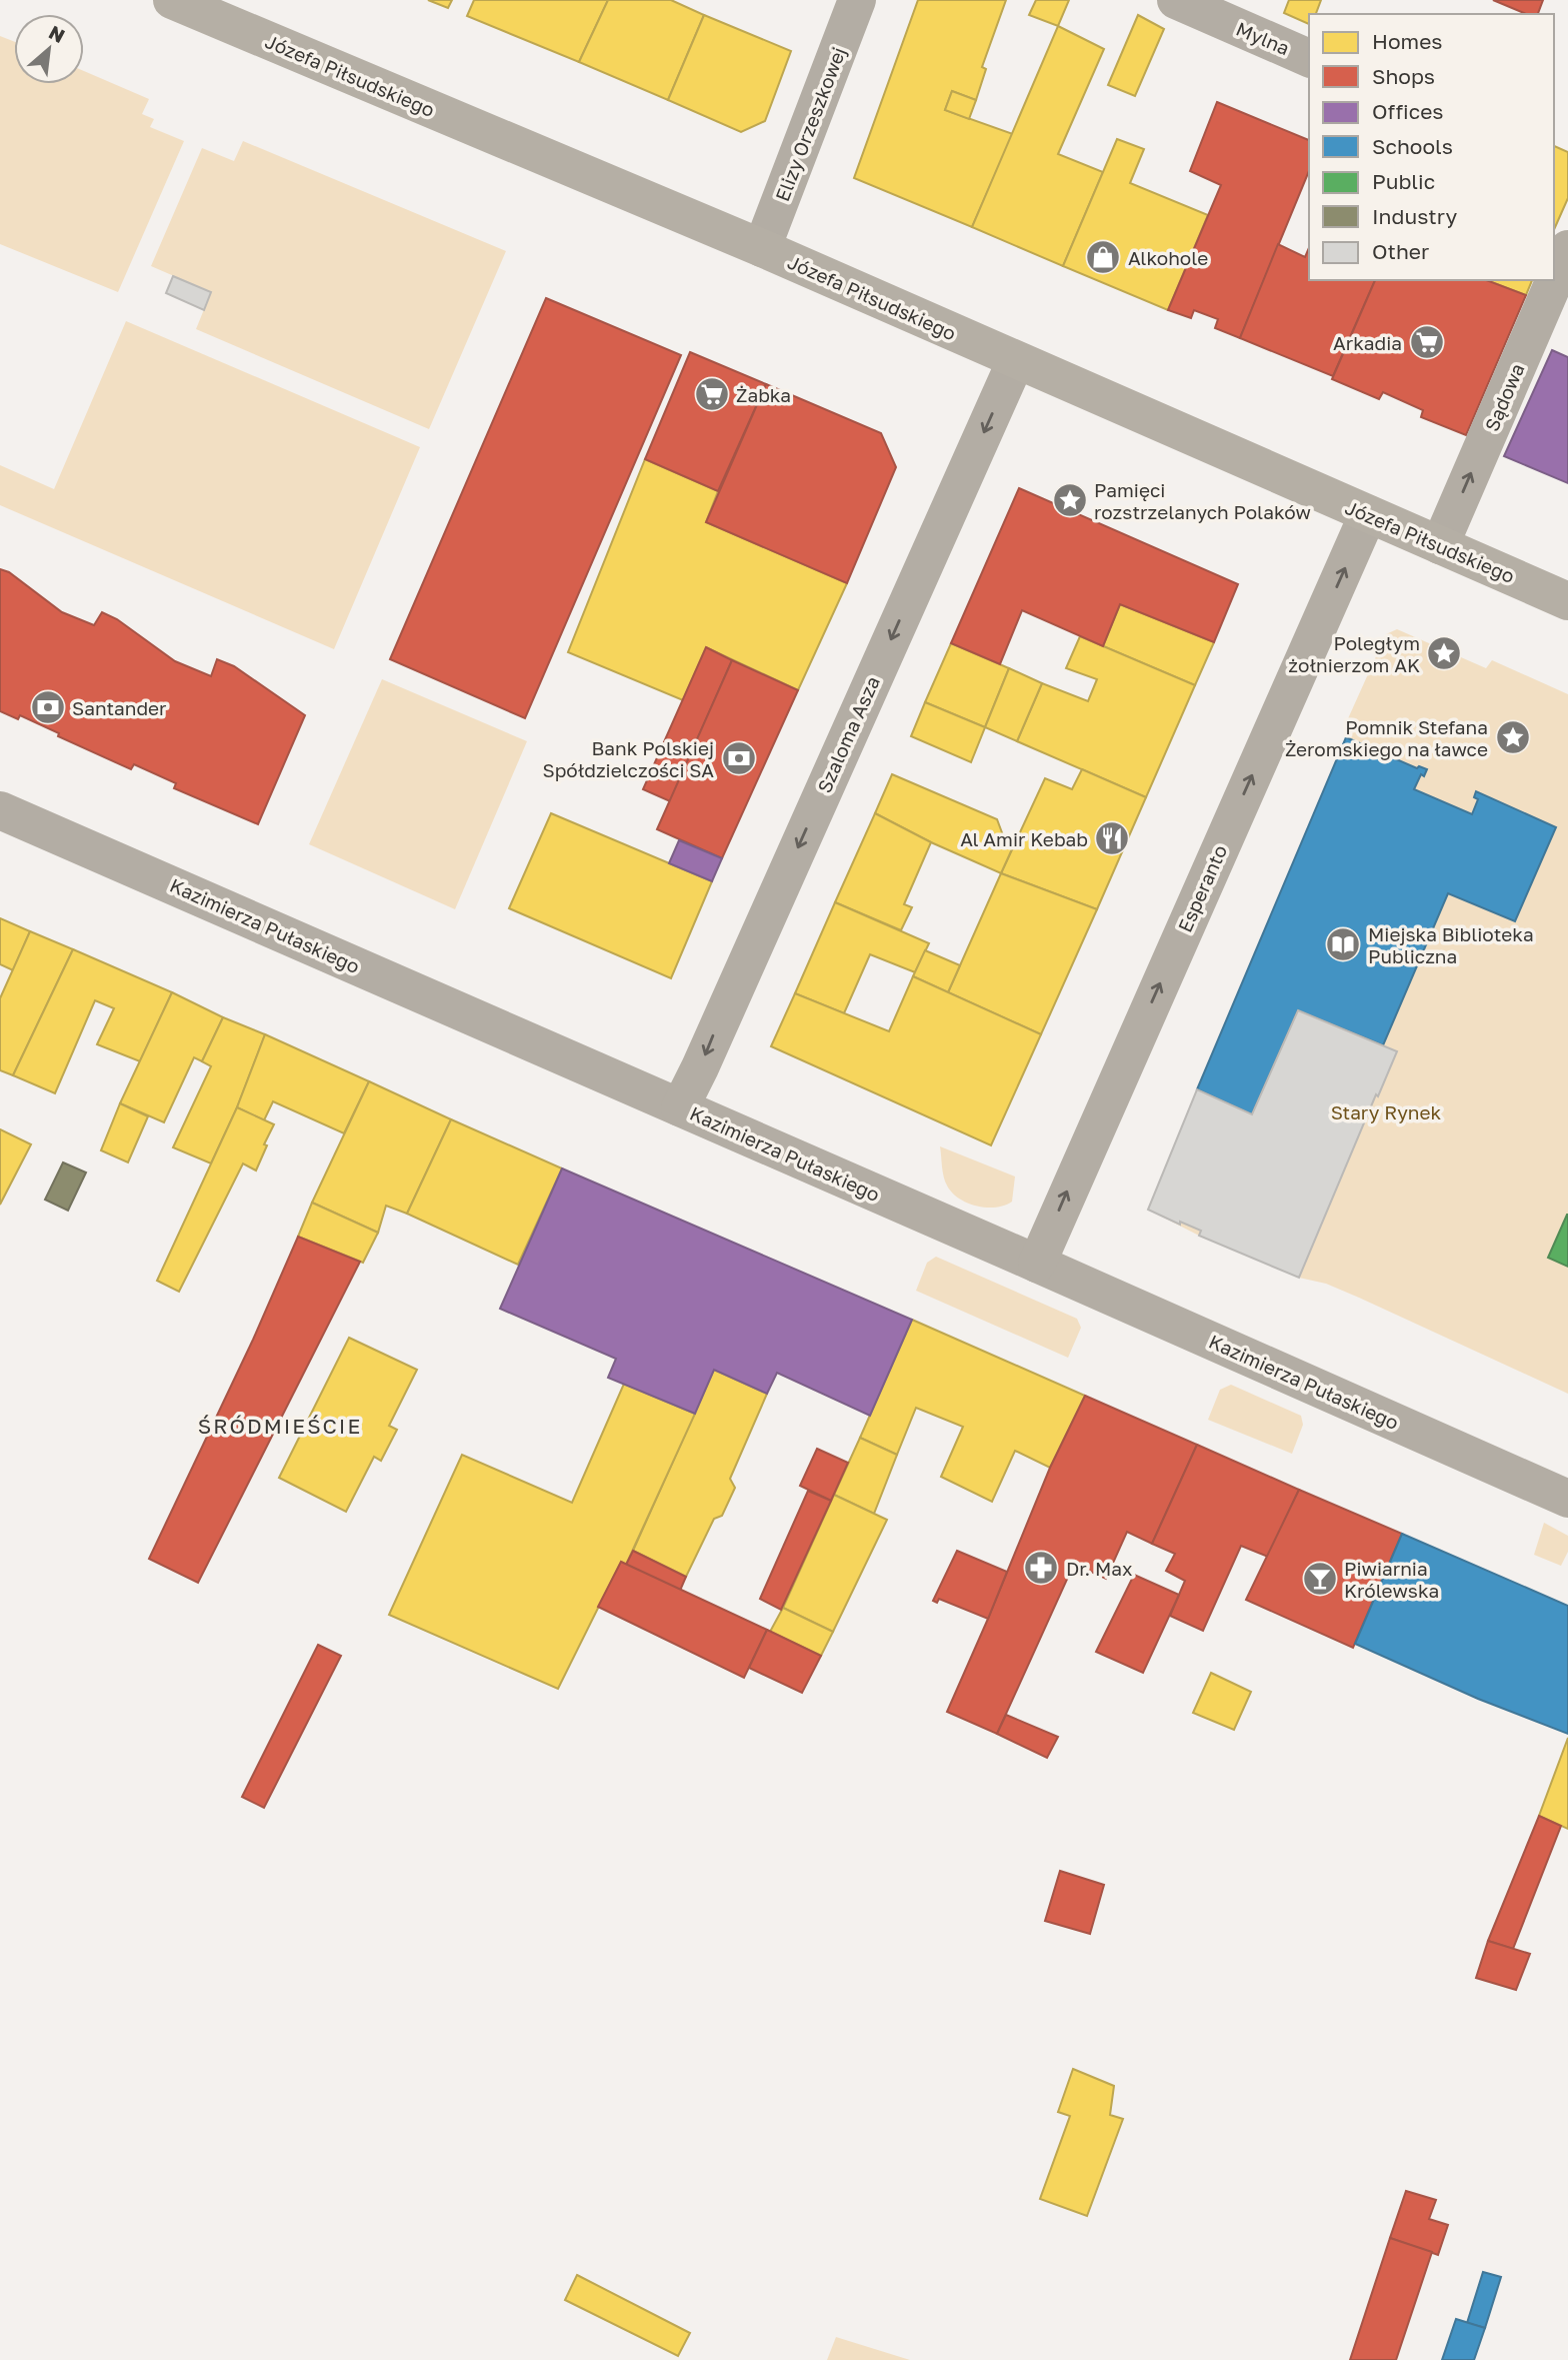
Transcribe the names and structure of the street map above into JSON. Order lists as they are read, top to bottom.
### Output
{
  "streets": {
    "main road": ["Józefa Piłsudskiego"],
    "street": [
      "Mylna",
      "Elizy Orzeszkowej",
      "Sądowa",
      "Szaloma Asza",
      "Esperanto",
      "Kazimierza Pułaskiego"
    ]
  },
  "crossings": [
    ["Józefa Piłsudskiego", "Elizy Orzeszkowej"],
    ["Józefa Piłsudskiego", "Sądowa"],
    ["Józefa Piłsudskiego", "Szaloma Asza"],
    ["Józefa Piłsudskiego", "Esperanto"],
    ["Szaloma Asza", "Kazimierza Pułaskiego"],
    ["Esperanto", "Kazimierza Pułaskiego"]
  ],
  "one_way": ["Sądowa", "Szaloma Asza", "Esperanto"],
  "districts": ["ŚRÓDMIEŚCIE"],
  "parks": ["Stary Rynek"],
  "places": {
    "shop": ["Alkohole"],
    "supermarket": ["Arkadia", "Żabka"],
    "place": ["Pamięci rozstrzelanych Polaków", "Poległym żołnierzom AK", "Pomnik Stefana Żeromskiego na ławce"],
    "bank": ["Santander", "Bank Polskiej Spółdzielczości SA"],
    "restaurant": ["Al Amir Kebab"],
    "library": ["Miejska Biblioteka Publiczna"],
    "pharmacy": ["Dr. Max"],
    "bar": ["Piwiarnia Królewska"]
  },
  "legend": [
    "Homes",
    "Shops",
    "Offices",
    "Schools",
    "Public",
    "Industry",
    "Other"
  ],
  "north": "top right"
}
